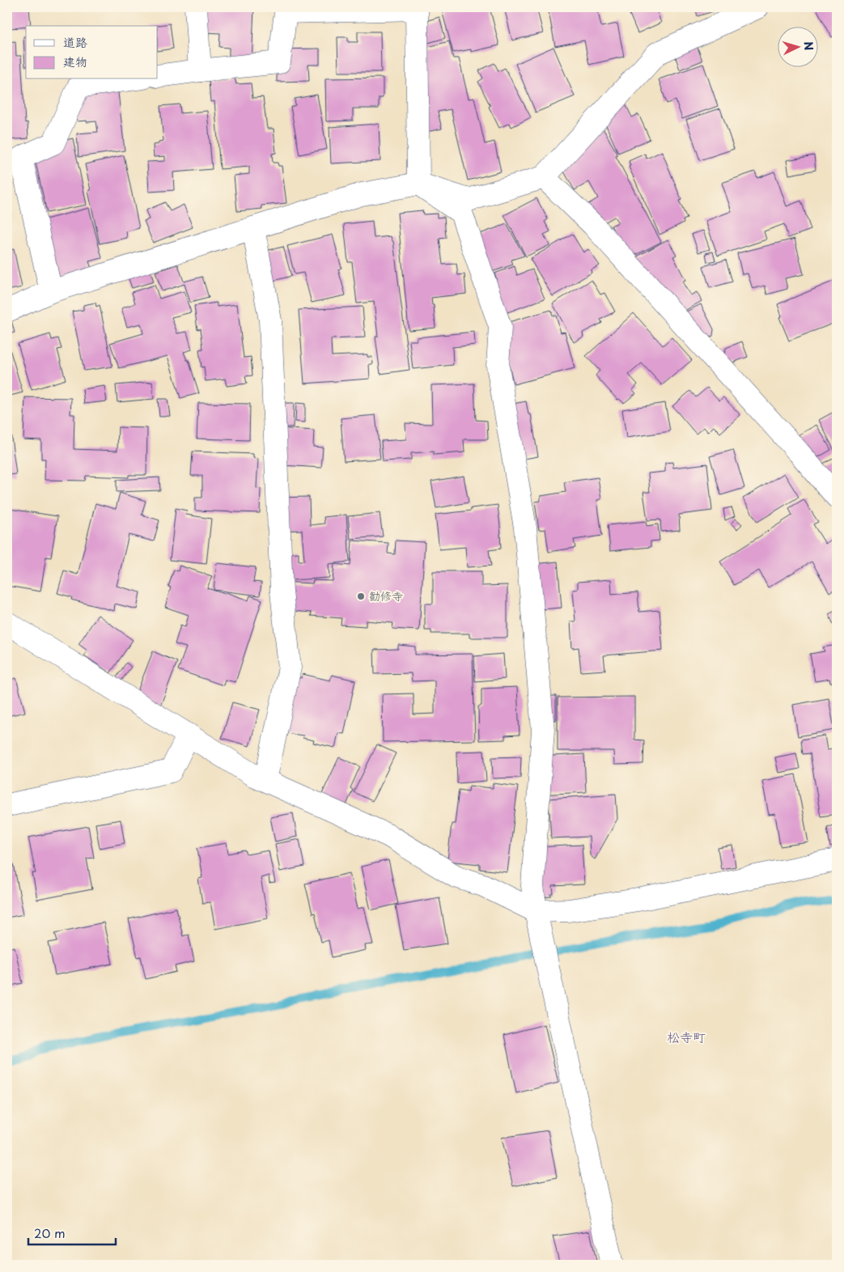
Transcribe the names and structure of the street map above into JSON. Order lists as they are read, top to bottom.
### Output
{
  "districts": ["松寺町"],
  "places": ["勧修寺"],
  "legend": ["道路", "建物"],
  "scale_bar": "20 m",
  "north": "right"
}
